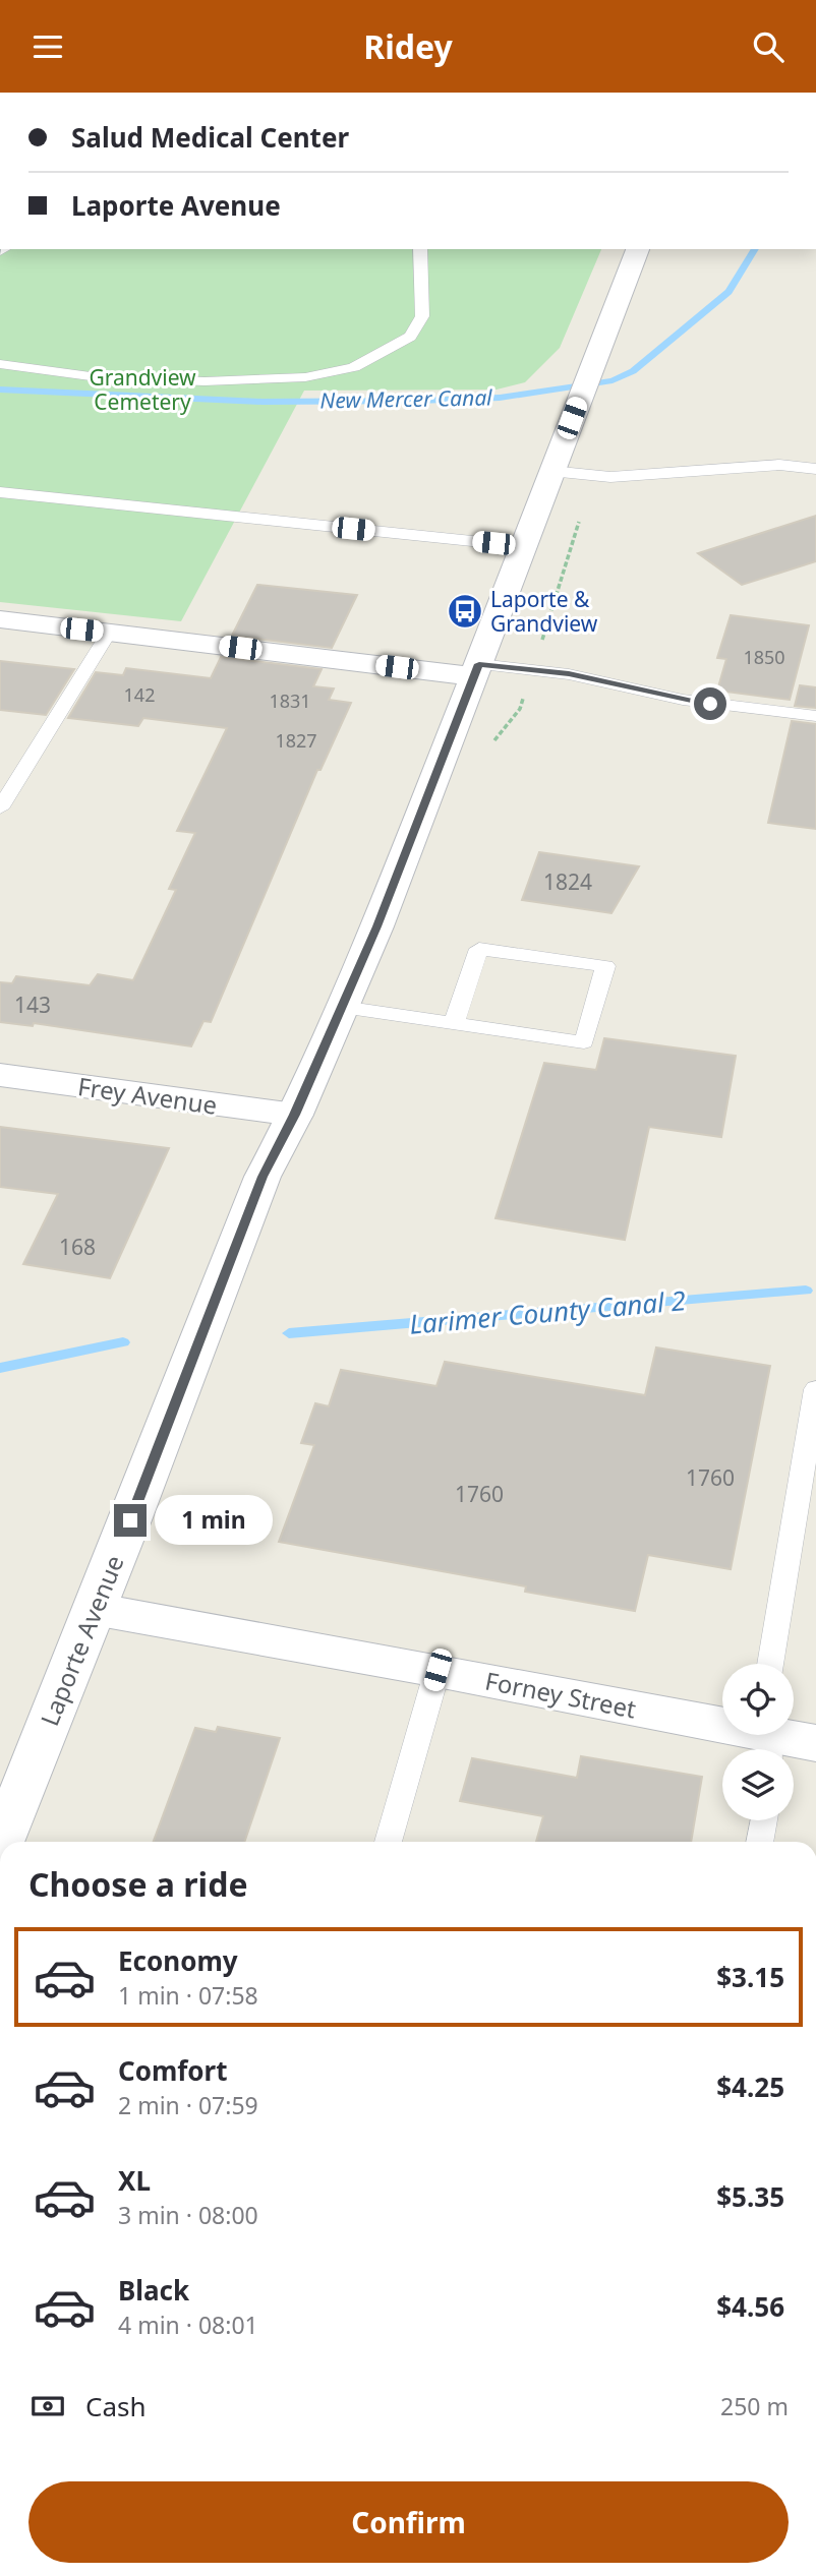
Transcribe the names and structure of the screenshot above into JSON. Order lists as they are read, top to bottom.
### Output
{
  "streets": {
    "street": ["Frey Avenue", "Laporte Avenue", "Forney Street"]
  },
  "crossings": [
    ["Frey Avenue", "Laporte Avenue"],
    ["Laporte Avenue", "Forney Street"]
  ],
  "water": ["New Mercer Canal", "Larimer County Canal 2"],
  "parks": ["Grandview Cemetery"],
  "places": {
    "bus stop": ["Laporte & Grandview"]
  },
  "house_numbers": [
    "1850",
    "142",
    "1831",
    "1827",
    "1824",
    "143",
    "168",
    "1760",
    "1760"
  ],
  "page": {
    "header": "Ridey",
    "banner": ["Salud Medical Center", "Laporte Avenue"],
    "bubble": "1 min",
    "heading": "Choose a ride",
    "list": [
      {
        "name": "Economy",
        "note": "1 min · 07:58",
        "value": "$3.15"
      },
      {
        "name": "Comfort",
        "note": "2 min · 07:59",
        "value": "$4.25"
      },
      {
        "name": "XL",
        "note": "3 min · 08:00",
        "value": "$5.35"
      },
      {
        "name": "Black",
        "note": "4 min · 08:01",
        "value": "$4.56"
      }
    ],
    "pay": ["Cash", "250 m"],
    "buttons": "Confirm"
  }
}
